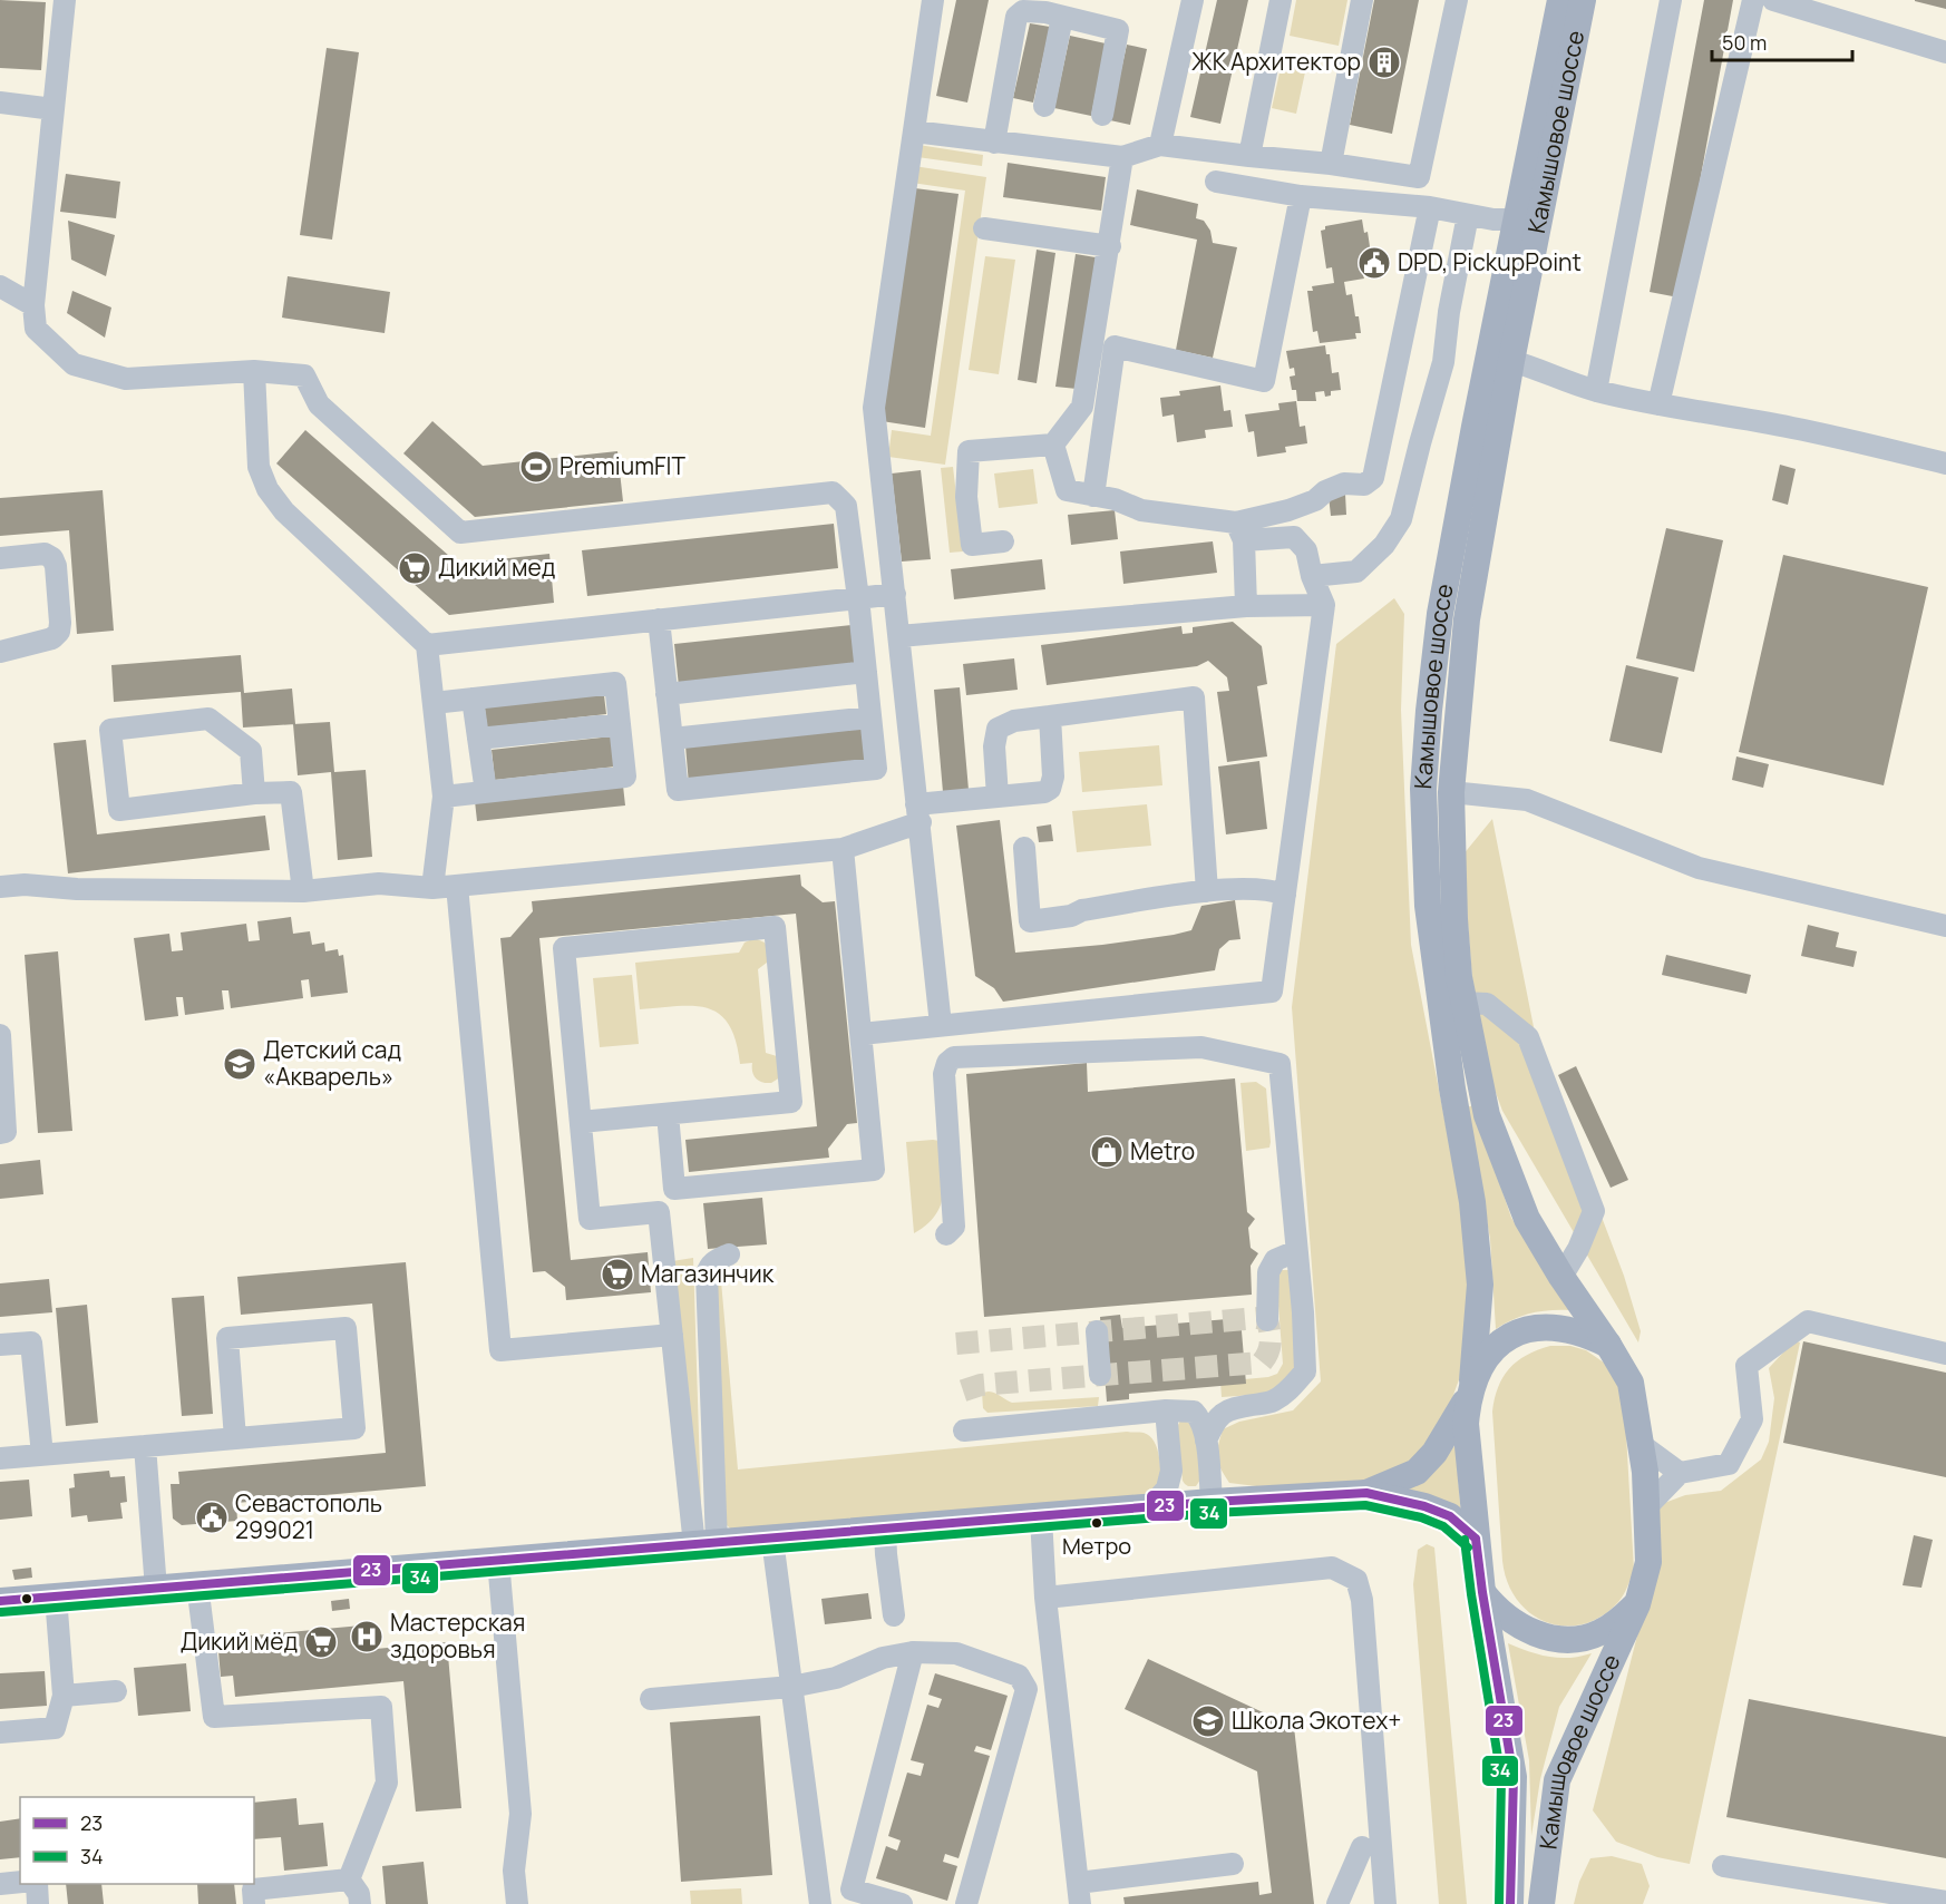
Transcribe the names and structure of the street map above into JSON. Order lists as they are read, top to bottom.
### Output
{
  "streets": {
    "main road": ["Камышовое шоссе"]
  },
  "places": {
    "building": ["ЖК Архитектор"],
    "public building": ["DPD, PickupPoint", "Севастополь 299021"],
    "sports": ["PremiumFIT"],
    "supermarket": ["Дикий мед", "Магазинчик", "Дикий мёд"],
    "school or university": ["Детский сад «Акварель»", "Школа Экотех+"],
    "shop": ["Metro"],
    "other": ["Метро"],
    "hospital": ["Мастерская здоровья"]
  },
  "lines": ["transit line 23", "transit line 34"],
  "legend": ["23", "34"],
  "scale_bar": "50 m"
}
